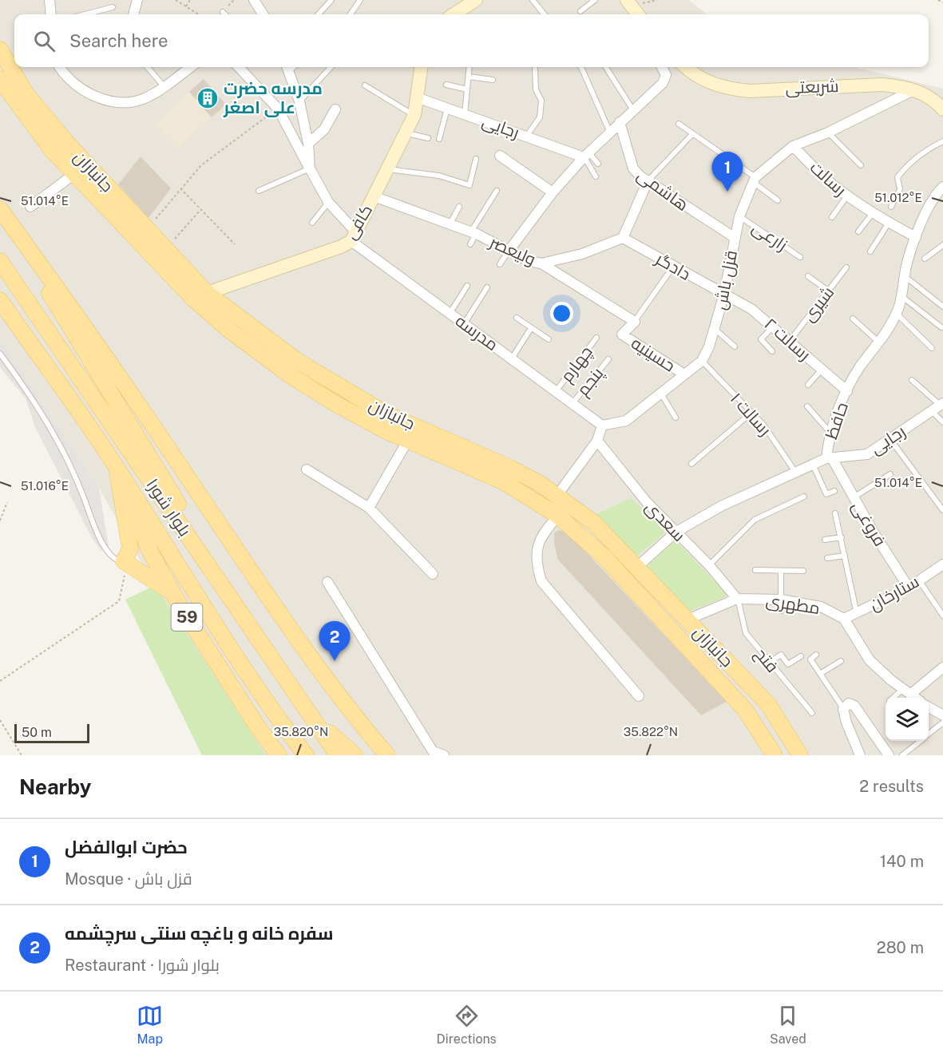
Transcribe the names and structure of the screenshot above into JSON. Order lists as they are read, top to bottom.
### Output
{
  "streets": {
    "main road": ["جانبازان", "بلوار شورا", "59"],
    "street": [
      "شریعتی",
      "رجایی",
      "رسالت",
      "هاشمی",
      "کافی",
      "ولیعصر",
      "دادگر",
      "قزل باش",
      "مدرسه",
      "رسالت ۲",
      "حسینیه",
      "حافظ",
      "سعدی",
      "فروغی",
      "ستارخان",
      "مطهری"
    ],
    "lane": [
      "زارعی",
      "شیری",
      "چهارم",
      "پنجم",
      "رسالت ۱",
      "فتح"
    ]
  },
  "crossings": [
    ["شریعتی", "قزل باش"],
    ["رجایی", "کافی"],
    ["رجایی", "حافظ"],
    ["رجایی", "فروغی"],
    ["جانبازان", "کافی"],
    ["جانبازان", "حافظ"],
    ["جانبازان", "مطهری"],
    ["رسالت", "قزل باش"],
    ["رسالت", "حافظ"],
    ["هاشمی", "قزل باش"],
    ["کافی", "ولیعصر"],
    ["کافی", "مدرسه"],
    ["زارعی", "قزل باش"],
    ["ولیعصر", "دادگر"],
    ["دادگر", "قزل باش"],
    ["دادگر", "رسالت ۲"],
    ["قزل باش", "رسالت ۲"],
    ["قزل باش", "رسالت ۱"],
    ["شیری", "رسالت ۲"],
    ["مدرسه", "چهارم"],
    ["مدرسه", "پنجم"],
    ["رسالت ۲", "حافظ"],
    ["رسالت ۱", "حافظ"],
    ["حافظ", "سعدی"],
    ["حافظ", "فروغی"],
    ["بلوار شورا", "59"],
    ["سعدی", "مطهری"],
    ["سعدی", "فتح"],
    ["فروغی", "ستارخان"],
    ["ستارخان", "مطهری"],
    ["مطهری", "فتح"]
  ],
  "places": {
    "building": ["مدرسه حضرت علی اصغر"]
  },
  "scale_bar": "50 m",
  "page": {
    "search": "Search here",
    "pins": ["1", "2"],
    "scale": "50 m",
    "heading": ["Nearby", "2 results"],
    "list": [
      {
        "mark": "1",
        "name": "حضرت ابوالفضل",
        "note": "Mosque · قزل باش",
        "value": "140 m"
      },
      {
        "mark": "2",
        "name": "سفره خانه و باغچه سنتی سرچشمه",
        "note": "Restaurant · بلوار شورا",
        "value": "280 m"
      }
    ],
    "nav": ["Map", "Directions", "Saved"]
  },
  "coordinates": [
    "51.012°E",
    "51.014°E",
    "51.016°E",
    "35.820°N",
    "35.822°N"
  ]
}
